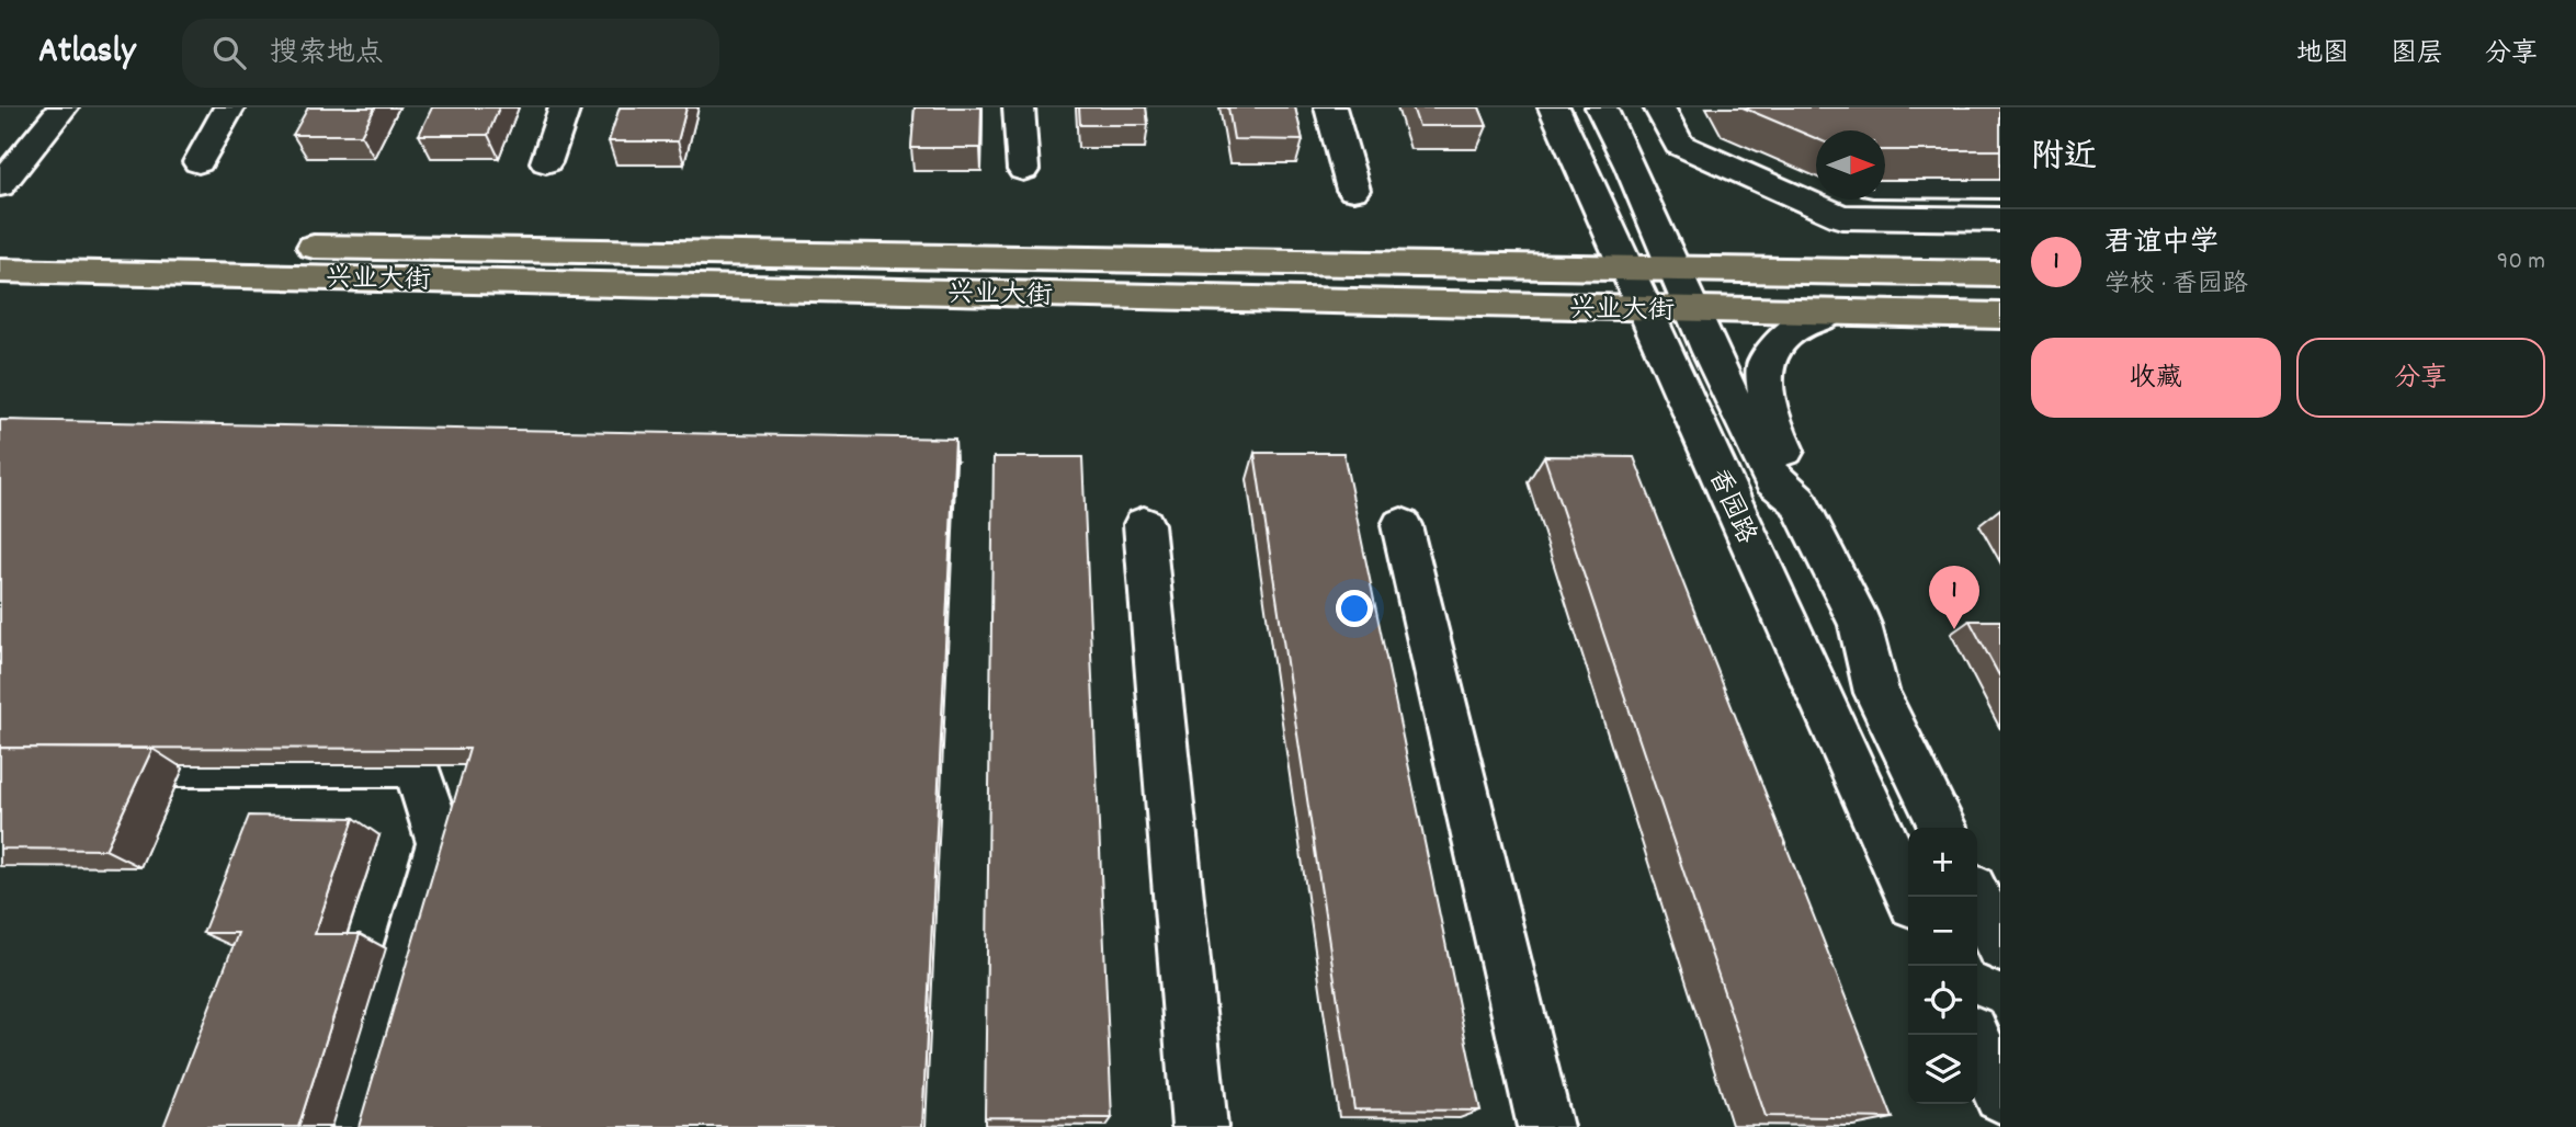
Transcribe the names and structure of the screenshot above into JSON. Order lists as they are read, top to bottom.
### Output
{
  "streets": {
    "main road": ["兴业大街"],
    "street": ["香园路"]
  },
  "crossings": [
    ["兴业大街", "香园路"]
  ],
  "north": "right",
  "page": {
    "header": "Atlasly",
    "search": "搜索地点",
    "nav": ["地图", "图层", "分享"],
    "heading": "附近",
    "list": [
      {
        "mark": "1",
        "name": "君谊中学",
        "note": "学校 · 香园路",
        "value": "90 m"
      }
    ],
    "buttons": ["收藏", "分享"],
    "pins": "1",
    "map_buttons": ["+", "−"]
  }
}
